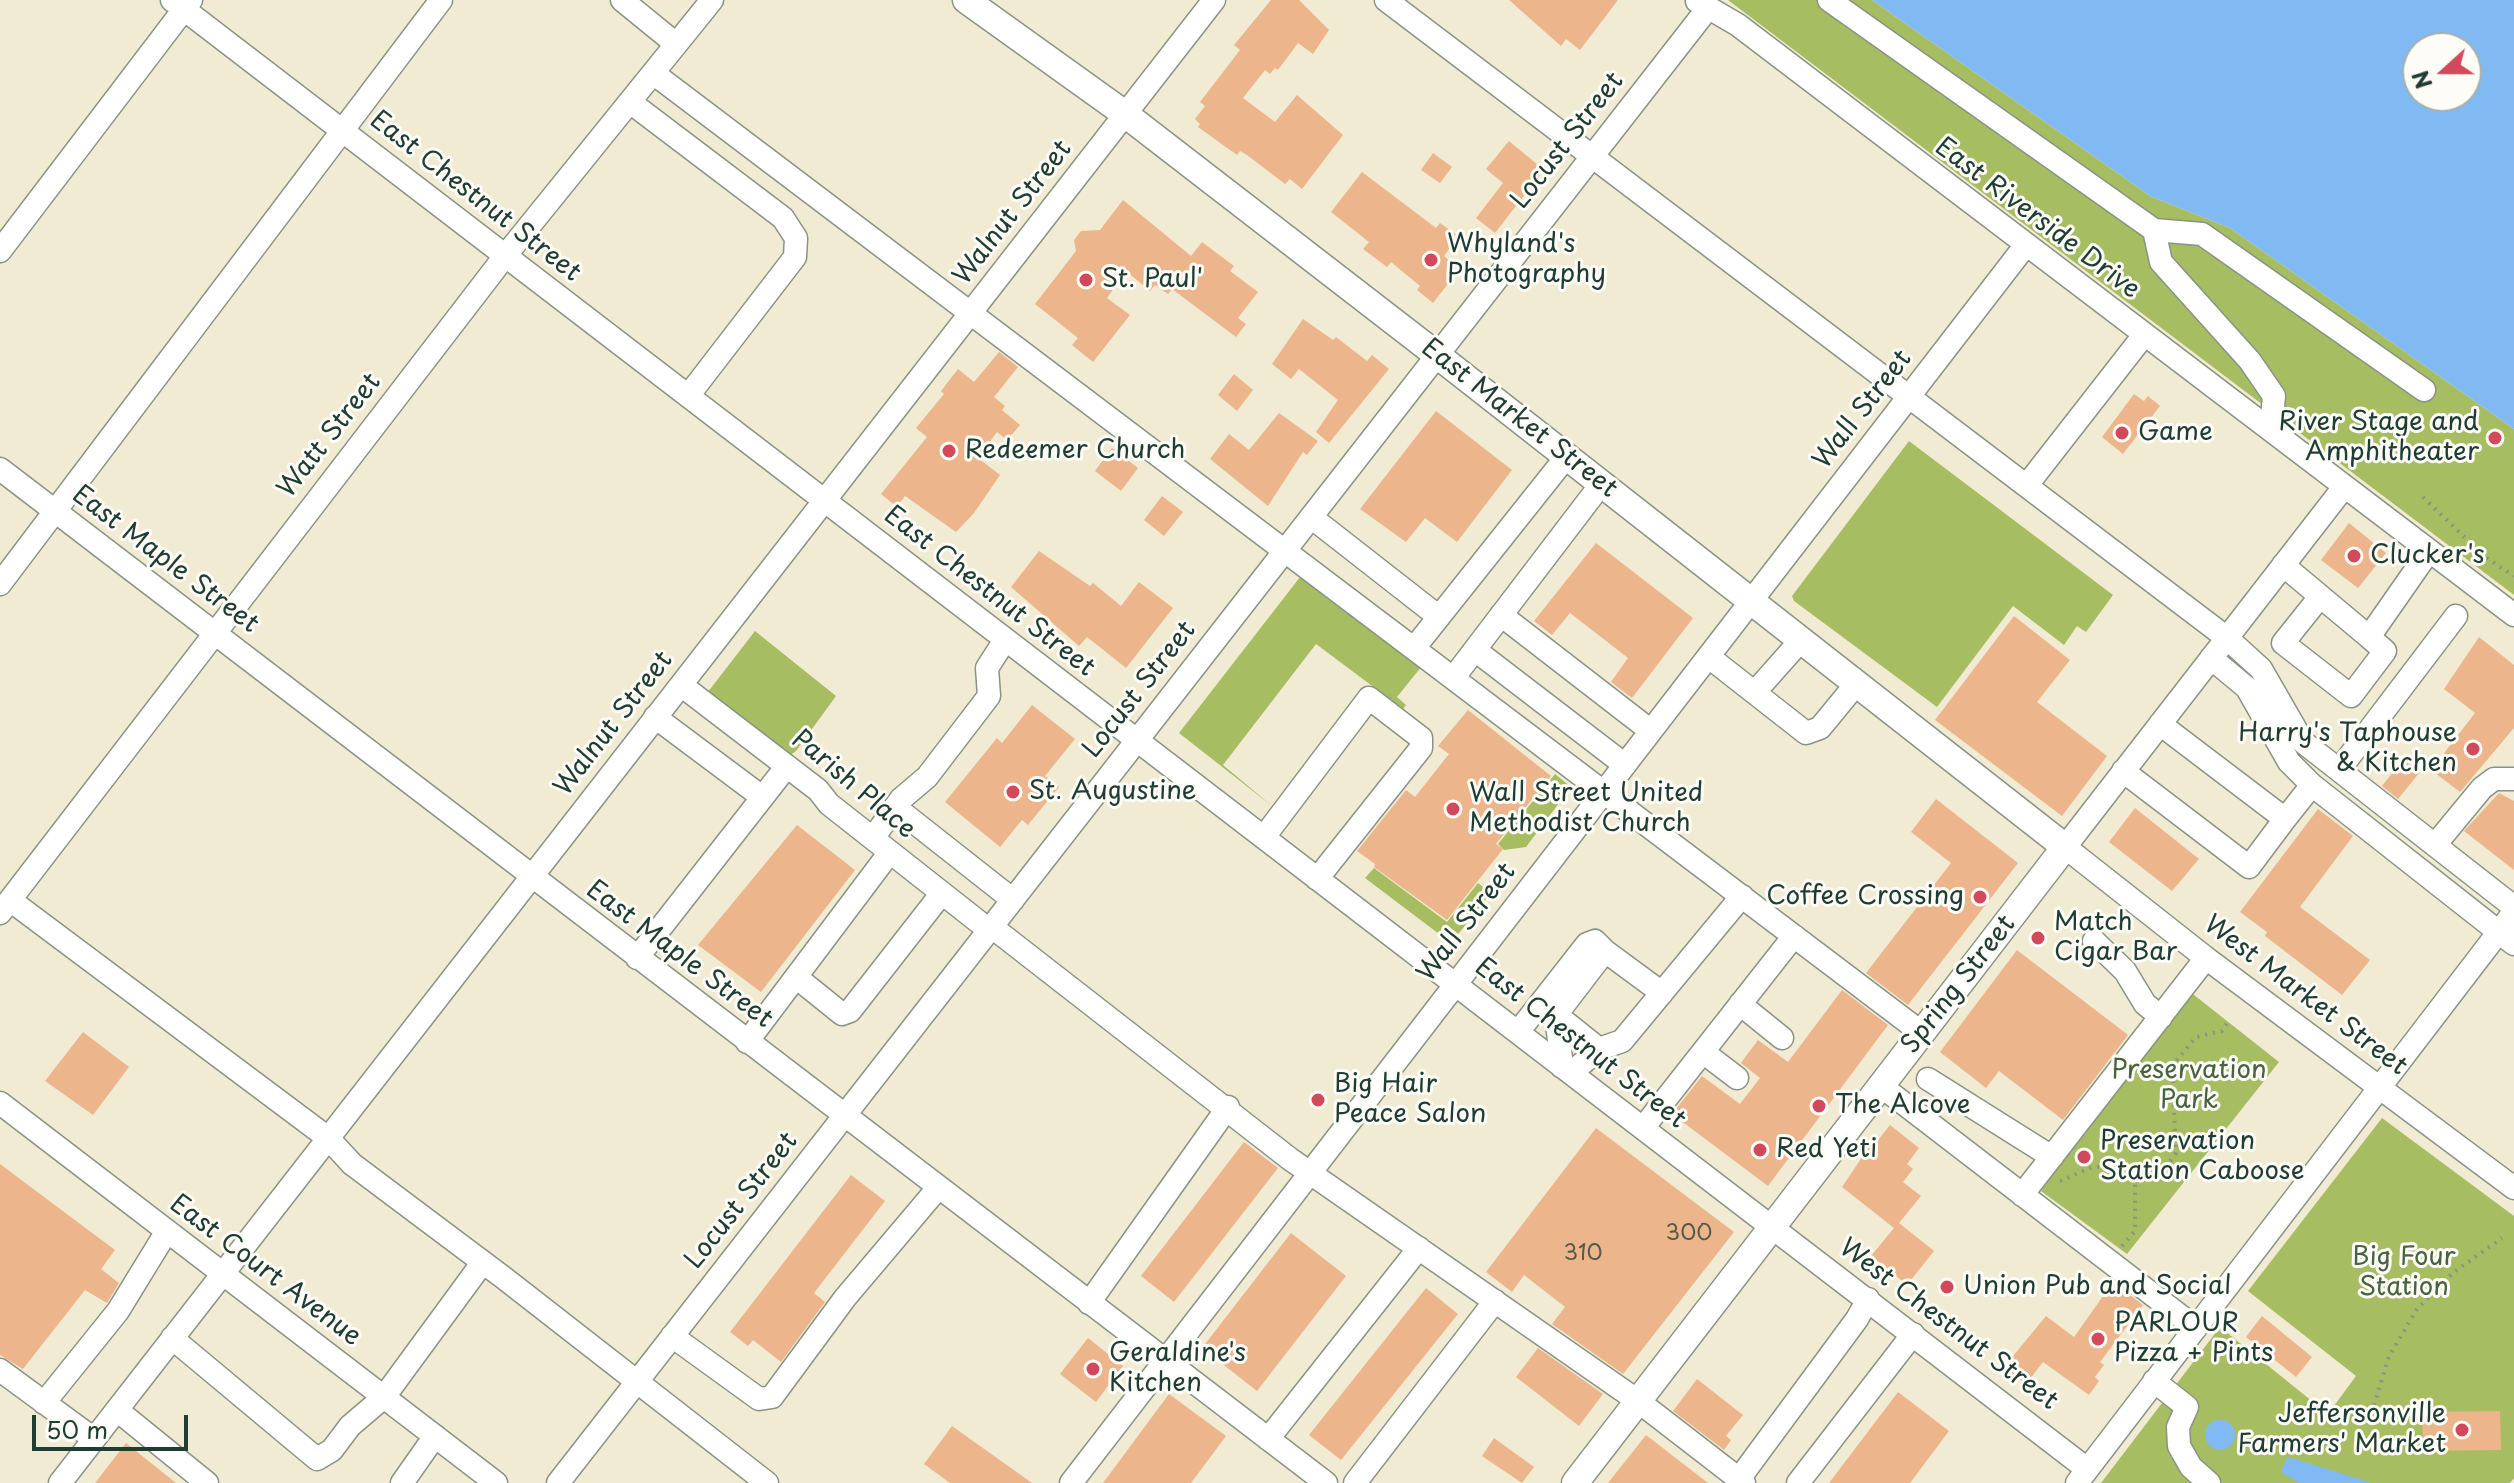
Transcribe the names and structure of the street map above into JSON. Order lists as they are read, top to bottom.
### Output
{
  "streets": {
    "main road": ["East Market Street", "Spring Street"],
    "street": [
      "Locust Street",
      "East Chestnut Street",
      "Walnut Street",
      "East Riverside Drive",
      "Wall Street",
      "Watt Street",
      "East Maple Street",
      "Parish Place",
      "West Market Street",
      "East Court Avenue",
      "West Chestnut Street"
    ]
  },
  "crossings": [
    ["Locust Street", "East Chestnut Street"],
    ["Locust Street", "East Riverside Drive"],
    ["Locust Street", "East Market Street"],
    ["Locust Street", "East Maple Street"],
    ["Locust Street", "Parish Place"],
    ["East Chestnut Street", "Walnut Street"],
    ["East Chestnut Street", "Wall Street"],
    ["East Chestnut Street", "Watt Street"],
    ["East Chestnut Street", "Spring Street"],
    ["East Chestnut Street", "West Chestnut Street"],
    ["Walnut Street", "East Market Street"],
    ["Walnut Street", "East Maple Street"],
    ["Walnut Street", "Parish Place"],
    ["Walnut Street", "East Court Avenue"],
    ["East Riverside Drive", "Wall Street"],
    ["East Riverside Drive", "Spring Street"],
    ["Wall Street", "East Market Street"],
    ["Wall Street", "East Maple Street"],
    ["Wall Street", "Parish Place"],
    ["East Market Street", "Spring Street"],
    ["East Market Street", "West Market Street"],
    ["Watt Street", "East Maple Street"],
    ["Parish Place", "Spring Street"],
    ["Spring Street", "West Market Street"],
    ["Spring Street", "West Chestnut Street"]
  ],
  "parks": ["Preservation Park", "Big Four Station"],
  "places": [
    "Whyland's Photography",
    "St. Paul'",
    "Game",
    "River Stage and Amphitheater",
    "Redeemer Church",
    "Clucker's",
    "Harry's Taphouse & Kitchen",
    "St. Augustine",
    "Wall Street United Methodist Church",
    "Coffee Crossing",
    "Match Cigar Bar",
    "Big Hair Peace Salon",
    "The Alcove",
    "Red Yeti",
    "Preservation Station Caboose",
    "Union Pub and Social",
    "PARLOUR Pizza + Pints",
    "Geraldine's Kitchen",
    "Jeffersonville Farmers' Market"
  ],
  "house_numbers": ["300", "310"],
  "scale_bar": "50 m",
  "north": "left"
}
